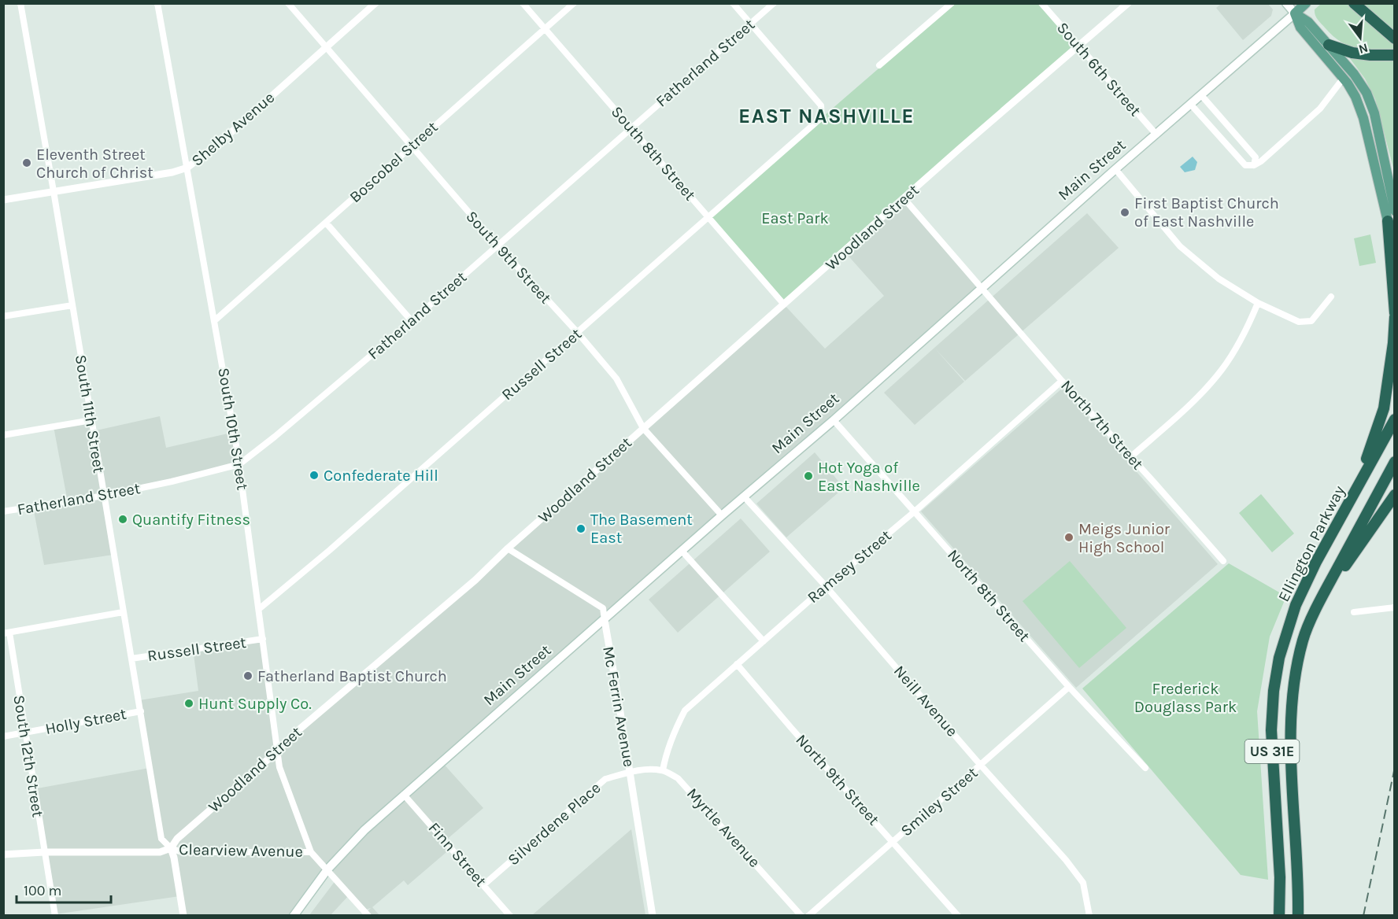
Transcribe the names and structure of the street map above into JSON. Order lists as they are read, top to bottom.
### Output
{
  "streets": {
    "highway": ["Ellington Parkway", "US 31E"],
    "main road": ["Main Street"],
    "street": [
      "Fatherland Street",
      "South 6th Street",
      "Shelby Avenue",
      "South 8th Street",
      "Boscobel Street",
      "Woodland Street",
      "South 9th Street",
      "Russell Street",
      "South 11th Street",
      "North 7th Street",
      "South 10th Street",
      "Ramsey Street",
      "North 8th Street",
      "Neill Avenue",
      "Mc Ferrin Avenue",
      "Holly Street",
      "South 12th Street",
      "North 9th Street",
      "Smiley Street",
      "Silverdene Place",
      "Myrtle Avenue",
      "Clearview Avenue",
      "Finn Street"
    ]
  },
  "crossings": [
    ["Fatherland Street", "South 8th Street"],
    ["Fatherland Street", "South 9th Street"],
    ["Fatherland Street", "Russell Street"],
    ["Fatherland Street", "South 11th Street"],
    ["Fatherland Street", "South 10th Street"],
    ["South 6th Street", "Main Street"],
    ["South 6th Street", "Woodland Street"],
    ["Shelby Avenue", "South 9th Street"],
    ["Shelby Avenue", "South 11th Street"],
    ["Shelby Avenue", "South 10th Street"],
    ["South 8th Street", "Boscobel Street"],
    ["South 8th Street", "Woodland Street"],
    ["South 8th Street", "Russell Street"],
    ["Boscobel Street", "South 9th Street"],
    ["Boscobel Street", "South 10th Street"],
    ["Main Street", "South 9th Street"],
    ["Main Street", "North 7th Street"],
    ["Main Street", "North 8th Street"],
    ["Main Street", "Neill Avenue"],
    ["Main Street", "Mc Ferrin Avenue"],
    ["Main Street", "Finn Street"],
    ["Woodland Street", "South 9th Street"],
    ["Woodland Street", "South 11th Street"],
    ["Woodland Street", "North 7th Street"],
    ["Woodland Street", "South 10th Street"],
    ["Woodland Street", "Mc Ferrin Avenue"],
    ["Woodland Street", "Clearview Avenue"],
    ["South 9th Street", "Russell Street"],
    ["Russell Street", "South 11th Street"],
    ["Russell Street", "South 10th Street"],
    ["South 11th Street", "Holly Street"],
    ["South 11th Street", "Clearview Avenue"],
    ["North 7th Street", "Ramsey Street"],
    ["South 10th Street", "Clearview Avenue"],
    ["Ramsey Street", "North 8th Street"],
    ["Ramsey Street", "Neill Avenue"],
    ["Ramsey Street", "North 9th Street"],
    ["Ramsey Street", "Myrtle Avenue"],
    ["North 8th Street", "Smiley Street"],
    ["Neill Avenue", "Smiley Street"],
    ["Mc Ferrin Avenue", "Silverdene Place"],
    ["Holly Street", "South 12th Street"],
    ["North 9th Street", "Smiley Street"],
    ["Silverdene Place", "Finn Street"]
  ],
  "districts": ["EAST NASHVILLE"],
  "parks": ["East Park", "Frederick Douglass Park"],
  "places": [
    "Eleventh Street Church of Christ",
    "First Baptist Church of East Nashville",
    "Confederate Hill",
    "Hot Yoga of East Nashville",
    "Quantify Fitness",
    "The Basement East",
    "Meigs Junior High School",
    "Fatherland Baptist Church",
    "Hunt Supply Co."
  ],
  "scale_bar": "100 m",
  "north": "bottom"
}
